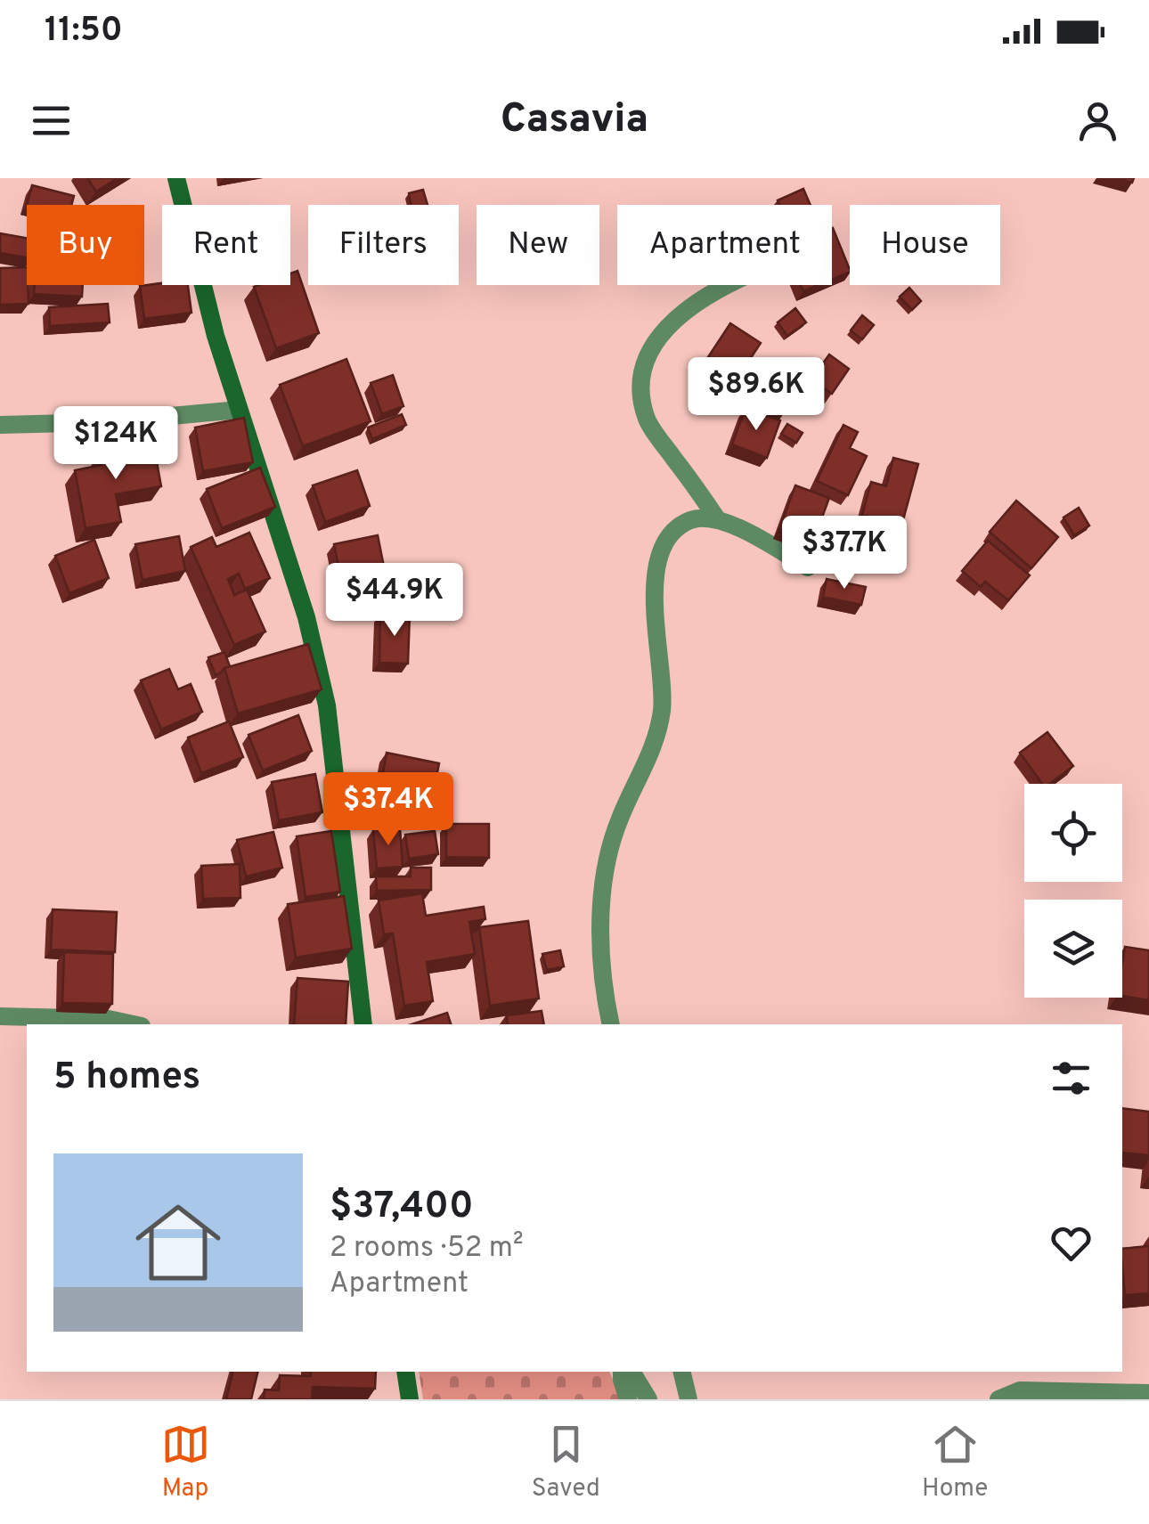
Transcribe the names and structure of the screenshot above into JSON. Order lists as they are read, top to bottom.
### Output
{
  "page": {
    "status": "11:50",
    "header": "Casavia",
    "chip": [
      "Buy",
      "Rent",
      "Filters",
      "New",
      "Apartment",
      "House"
    ],
    "price": [
      "$89.6K",
      "$124K",
      "$37.7K",
      "$44.9K",
      "$37.4K"
    ],
    "heading": "5 homes",
    "list": [
      {
        "name": "$37,400",
        "note": "2 rooms · 52 m² · Apartment"
      }
    ],
    "tabs": ["Map", "Saved", "Home"]
  }
}
